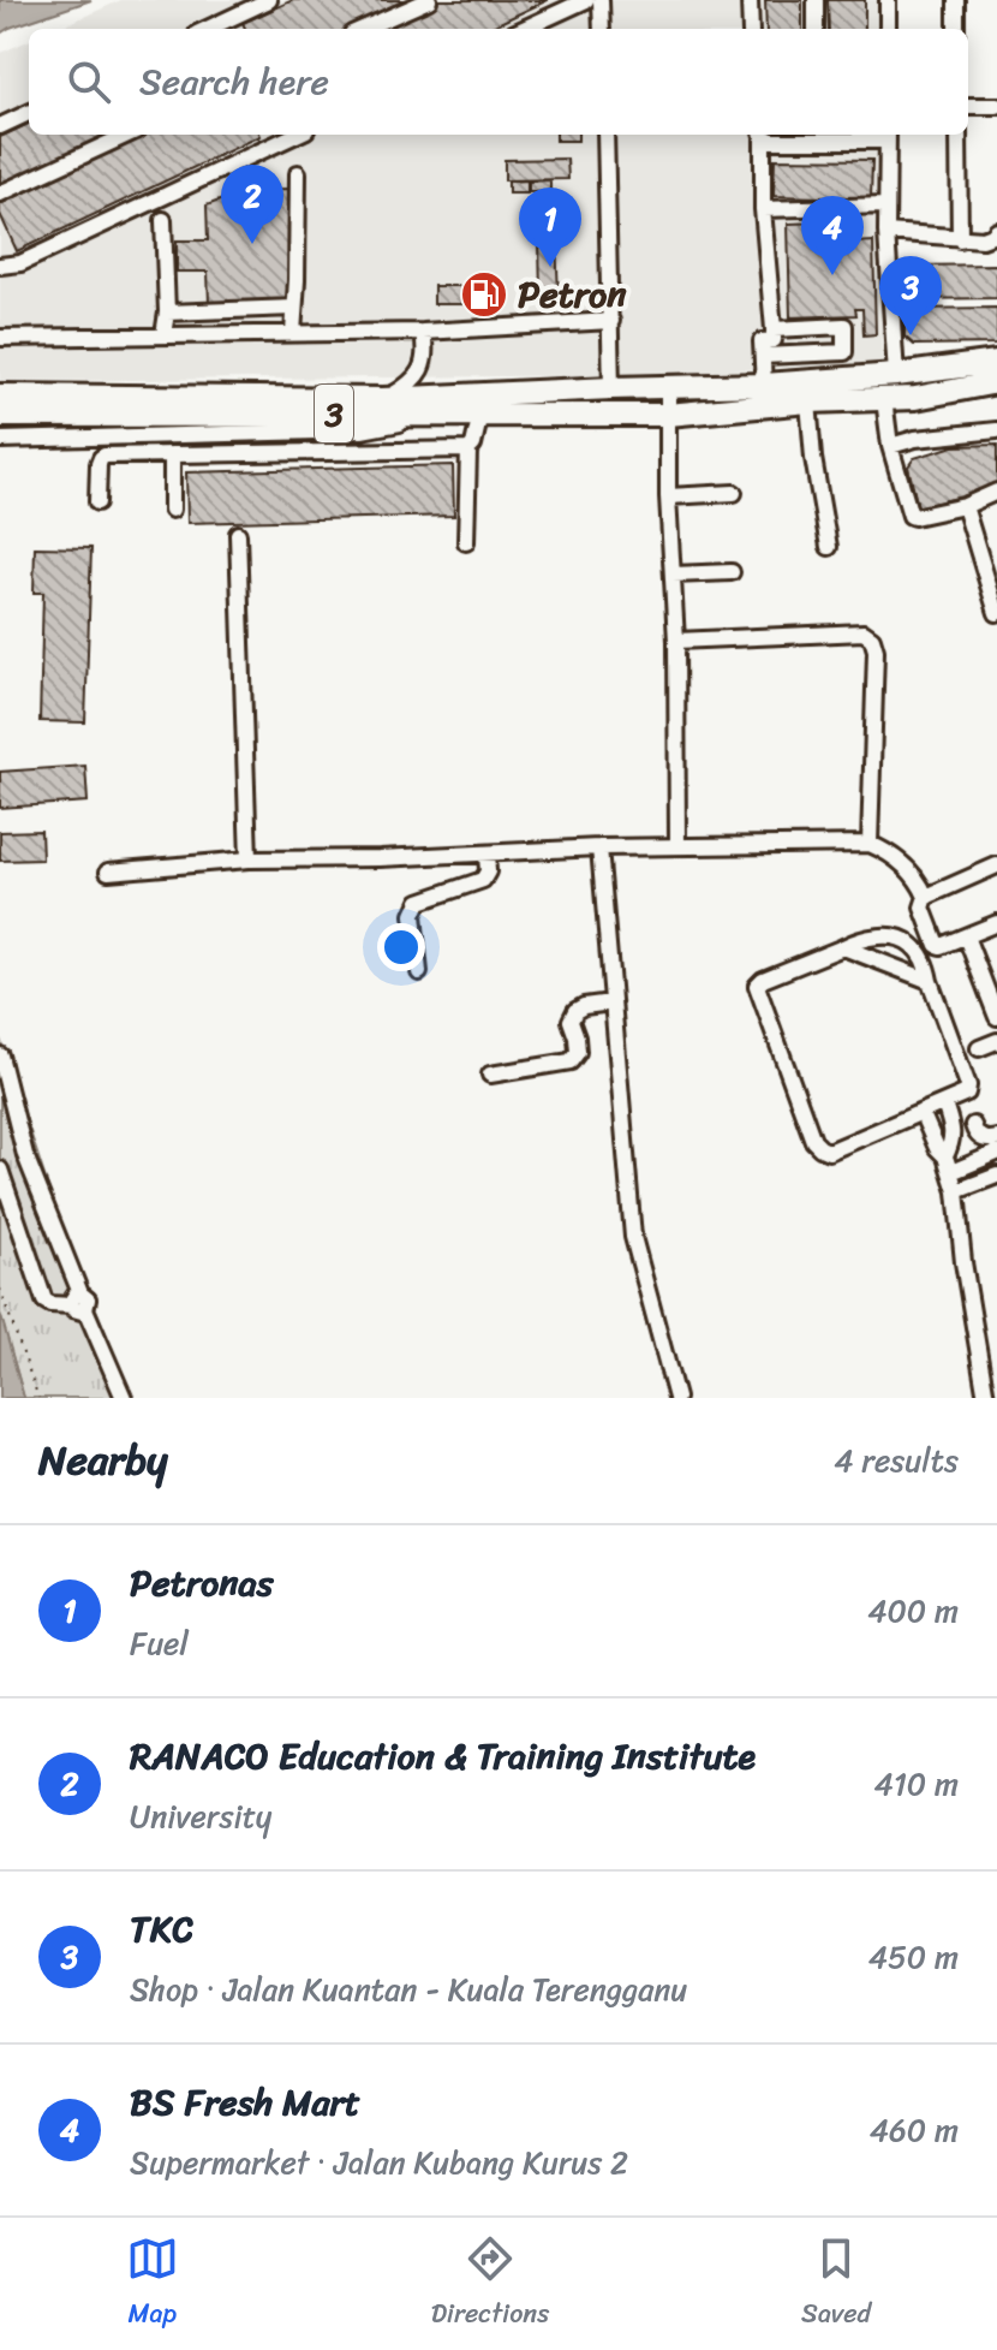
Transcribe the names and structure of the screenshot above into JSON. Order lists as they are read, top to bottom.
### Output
{
  "streets": {
    "highway": ["3"]
  },
  "places": {
    "fuel station": ["Petron"]
  },
  "page": {
    "search": "Search here",
    "pins": [
      "2",
      "1",
      "4",
      "3"
    ],
    "heading": ["Nearby", "4 results"],
    "list": [
      {
        "mark": "1",
        "name": "Petronas",
        "note": "Fuel",
        "value": "400 m"
      },
      {
        "mark": "2",
        "name": "RANACO Education & Training Institute",
        "note": "University",
        "value": "410 m"
      },
      {
        "mark": "3",
        "name": "TKC",
        "note": "Shop · Jalan Kuantan - Kuala Terengganu",
        "value": "450 m"
      },
      {
        "mark": "4",
        "name": "BS Fresh Mart",
        "note": "Supermarket · Jalan Kubang Kurus 2",
        "value": "460 m"
      }
    ],
    "nav": ["Map", "Directions", "Saved"]
  }
}
